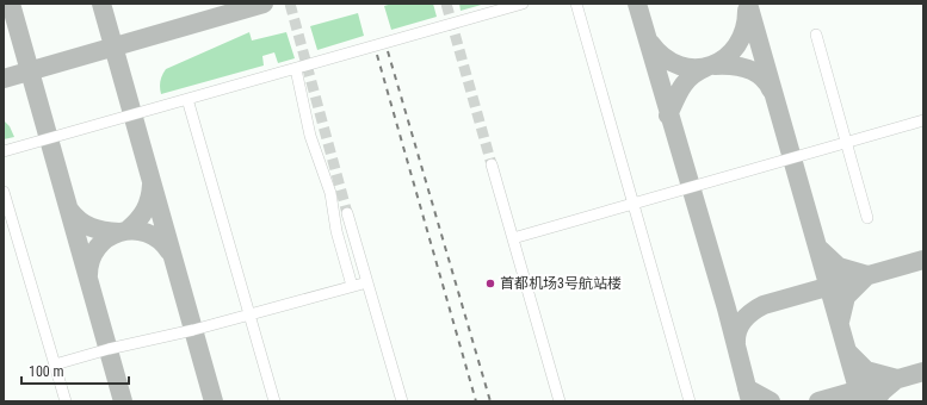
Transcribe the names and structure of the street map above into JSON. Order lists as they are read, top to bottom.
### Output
{
  "places": ["首都机场3号航站楼"],
  "scale_bar": "100 m"
}
